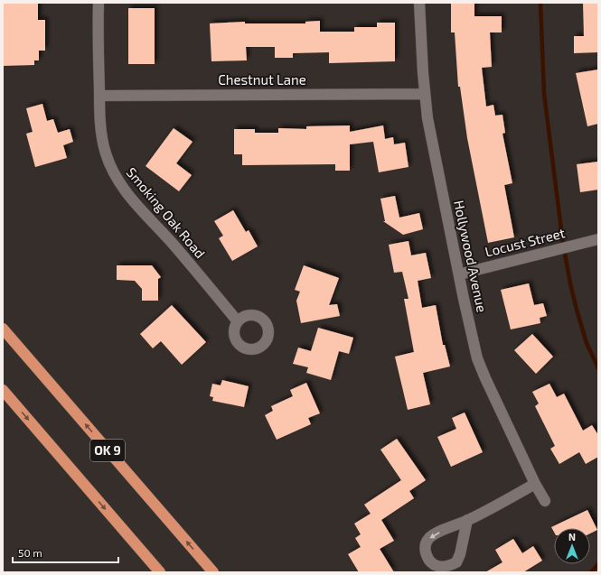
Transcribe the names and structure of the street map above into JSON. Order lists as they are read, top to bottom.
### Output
{
  "streets": {
    "highway": ["OK 9"],
    "street": [
      "Chestnut Lane",
      "Smoking Oak Road",
      "Locust Street",
      "Hollywood Avenue"
    ]
  },
  "crossings": [
    ["Chestnut Lane", "Smoking Oak Road"],
    ["Chestnut Lane", "Hollywood Avenue"],
    ["Locust Street", "Hollywood Avenue"]
  ],
  "scale_bar": "50 m",
  "north": "top"
}
